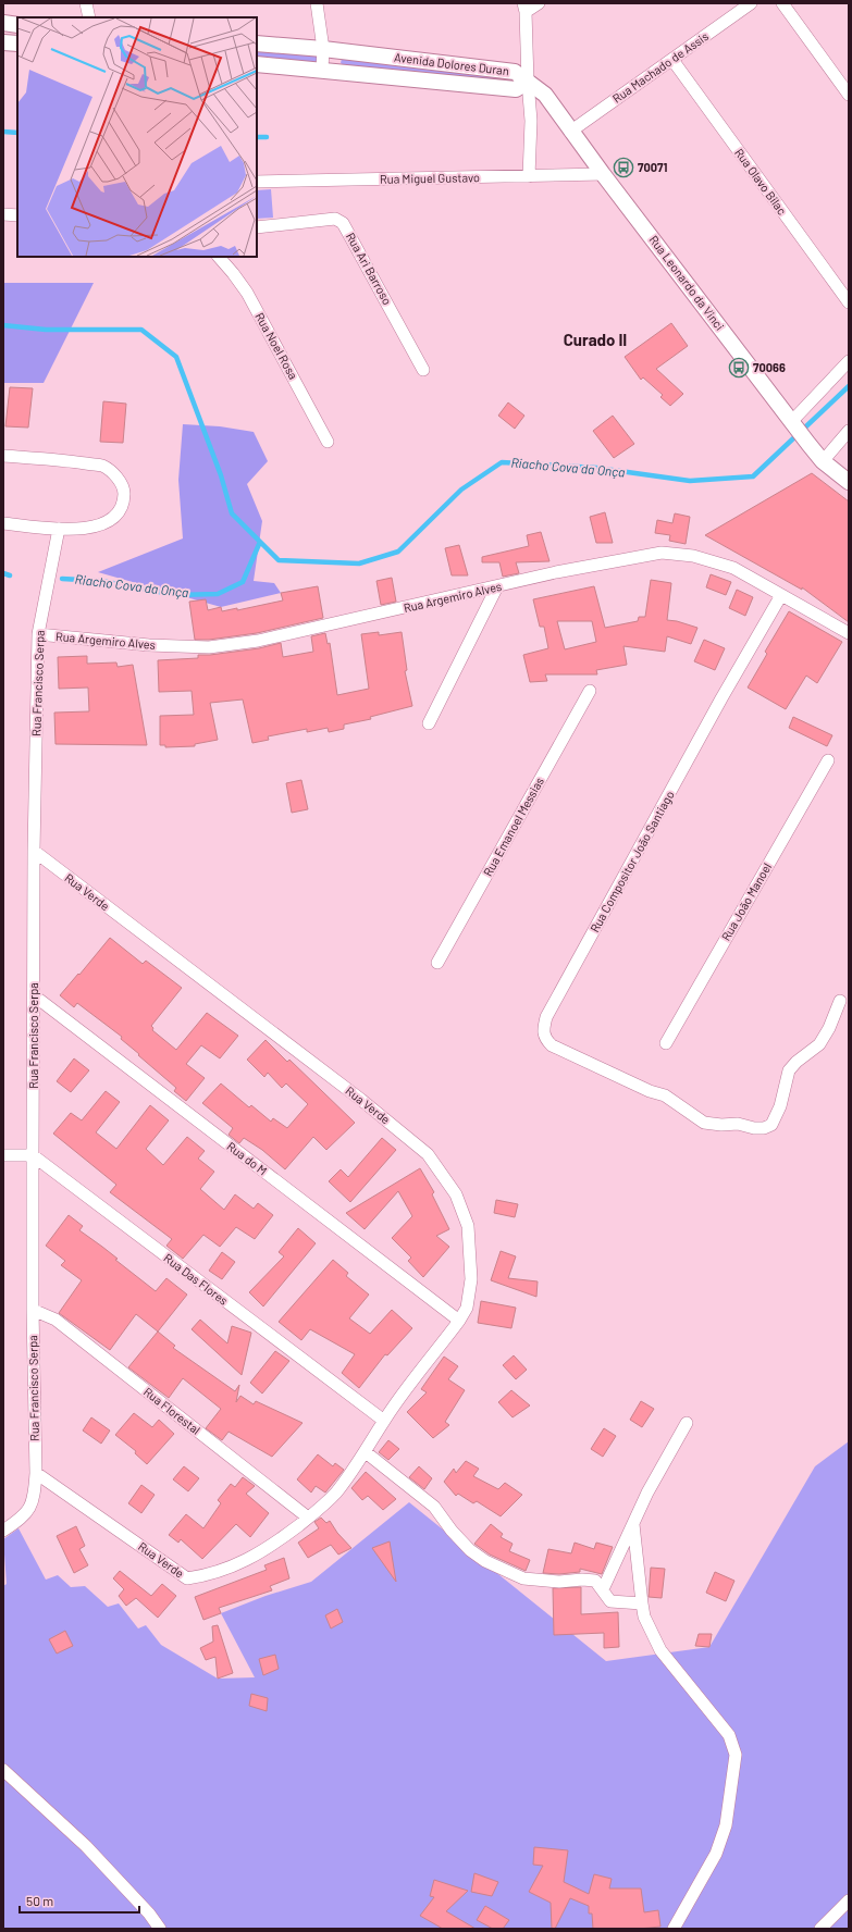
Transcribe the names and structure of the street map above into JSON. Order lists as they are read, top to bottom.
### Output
{
  "streets": {
    "street": [
      "Avenida Dolores Duran",
      "Rua Machado de Assis",
      "Rua Miguel Gustavo",
      "Rua Olavo Bilac",
      "Rua Ari Barroso",
      "Rua Leonardo da Vinci",
      "Rua Noel Rosa",
      "Rua Argemiro Alves",
      "Rua Francisco Serpa",
      "Rua Emanoel Messias",
      "Rua Compositor João Santiago",
      "Rua Verde",
      "Rua João Manoel",
      "Rua do M",
      "Rua Das Flores",
      "Rua Florestal"
    ]
  },
  "crossings": [
    ["Avenida Dolores Duran", "Rua Leonardo da Vinci"],
    ["Rua Machado de Assis", "Rua Olavo Bilac"],
    ["Rua Machado de Assis", "Rua Leonardo da Vinci"],
    ["Rua Miguel Gustavo", "Rua Leonardo da Vinci"],
    ["Rua Argemiro Alves", "Rua Francisco Serpa"],
    ["Rua Argemiro Alves", "Rua Compositor João Santiago"],
    ["Rua Francisco Serpa", "Rua Verde"],
    ["Rua Francisco Serpa", "Rua do M"],
    ["Rua Francisco Serpa", "Rua Das Flores"],
    ["Rua Francisco Serpa", "Rua Florestal"],
    ["Rua Verde", "Rua do M"],
    ["Rua Verde", "Rua Das Flores"],
    ["Rua Verde", "Rua Florestal"]
  ],
  "districts": ["Curado II"],
  "water": ["Riacho Cova da Onça"],
  "places": {
    "bus stop": ["70071", "70066"]
  },
  "scale_bar": "50 m"
}
